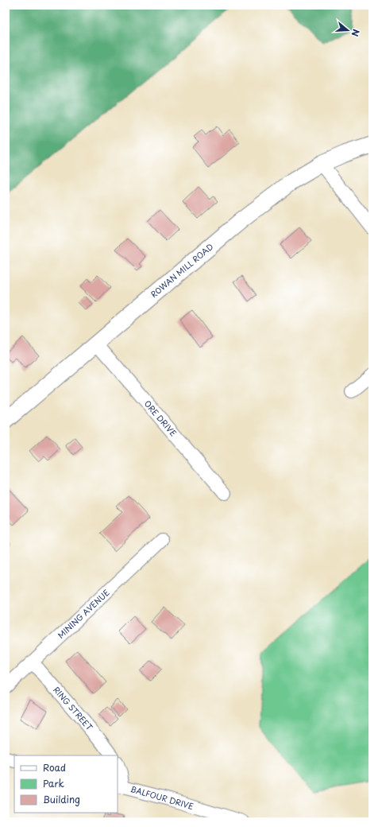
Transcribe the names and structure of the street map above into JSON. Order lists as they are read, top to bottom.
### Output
{
  "streets": {
    "street": [
      "ROWAN MILL ROAD",
      "ORE DRIVE",
      "MINING AVENUE",
      "RING STREET",
      "BALFOUR DRIVE"
    ]
  },
  "crossings": [
    ["ROWAN MILL ROAD", "ORE DRIVE"],
    ["MINING AVENUE", "RING STREET"]
  ],
  "legend": ["Road", "Park", "Building"],
  "north": "right"
}
